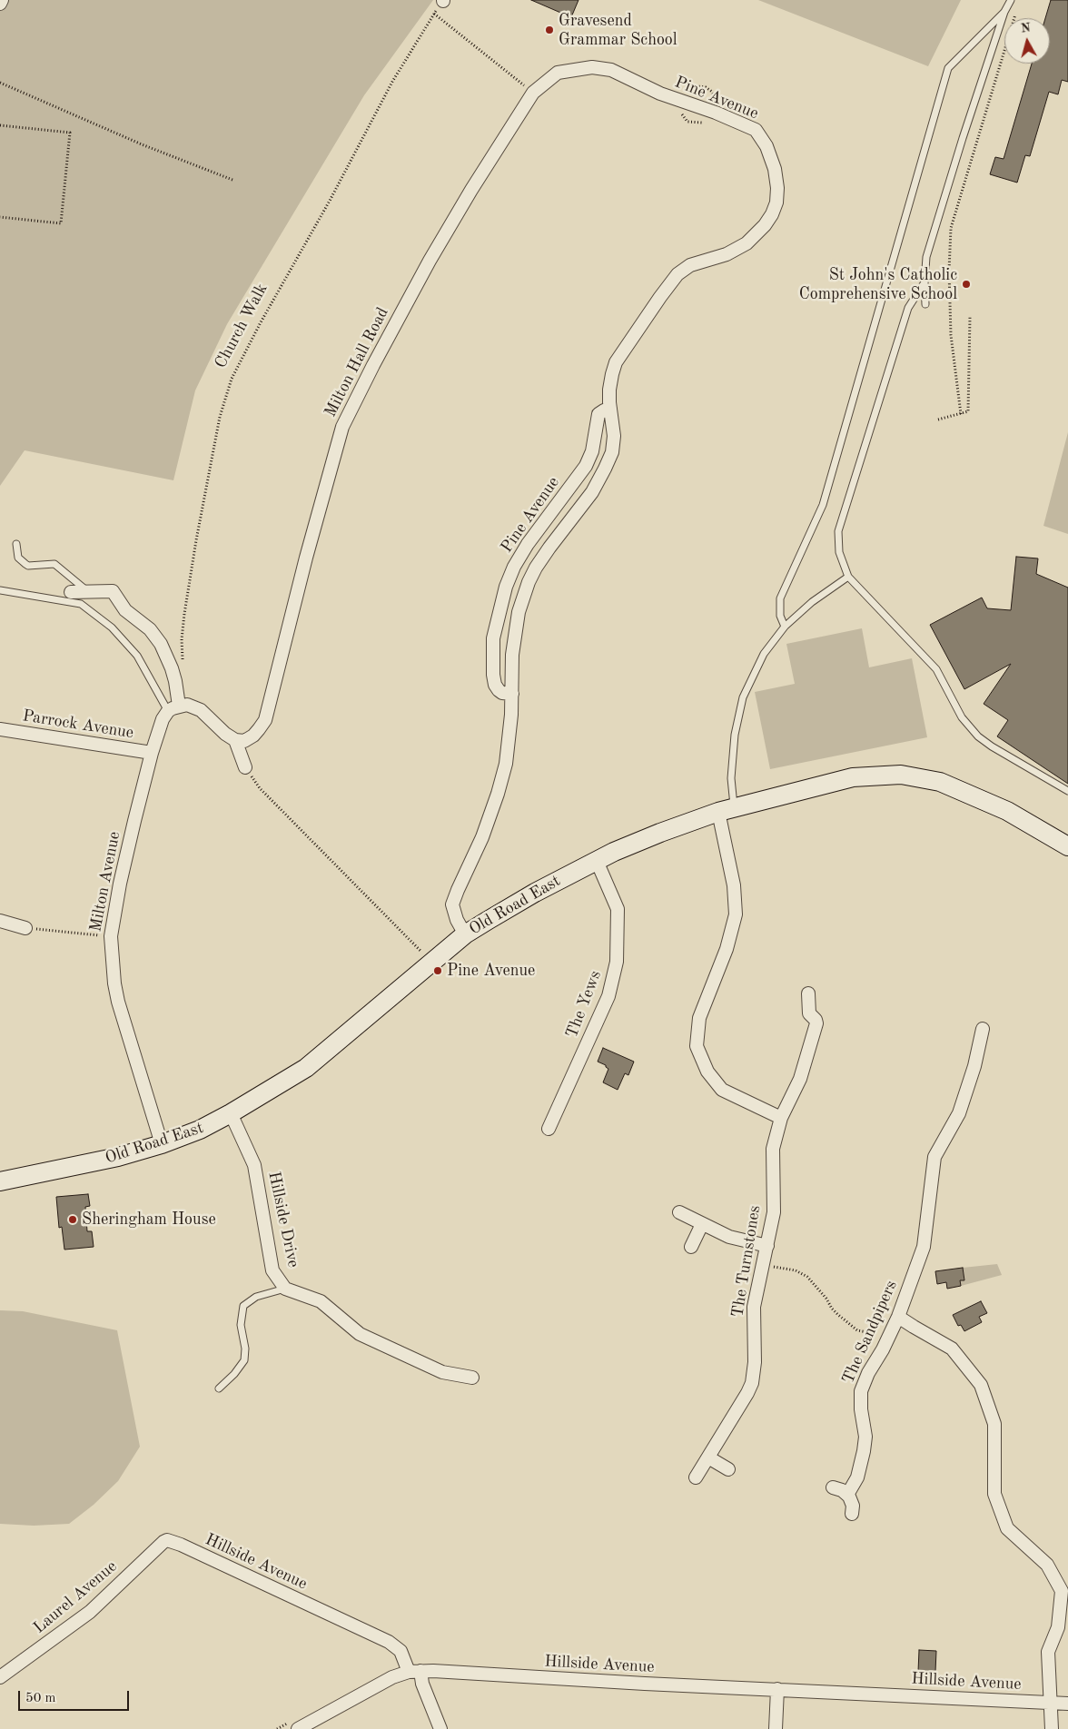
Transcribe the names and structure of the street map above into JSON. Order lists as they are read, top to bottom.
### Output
{
  "streets": {
    "main road": ["Old Road East"],
    "street": [
      "Pine Avenue",
      "Milton Hall Road",
      "Parrock Avenue",
      "Milton Avenue",
      "The Yews",
      "Hillside Drive",
      "The Turnstones",
      "The Sandpipers",
      "Hillside Avenue",
      "Laurel Avenue"
    ],
    "path": ["Church Walk"]
  },
  "crossings": [
    ["Pine Avenue", "Milton Hall Road"],
    ["Pine Avenue", "Old Road East"],
    ["Parrock Avenue", "Milton Avenue"],
    ["Milton Avenue", "Old Road East"],
    ["Old Road East", "The Yews"],
    ["Old Road East", "Hillside Drive"],
    ["Hillside Avenue", "Laurel Avenue"]
  ],
  "places": [
    "Gravesend Grammar School",
    "St John's Catholic Comprehensive School",
    "Pine Avenue",
    "Sheringham House"
  ],
  "scale_bar": "50 m",
  "north": "top"
}
